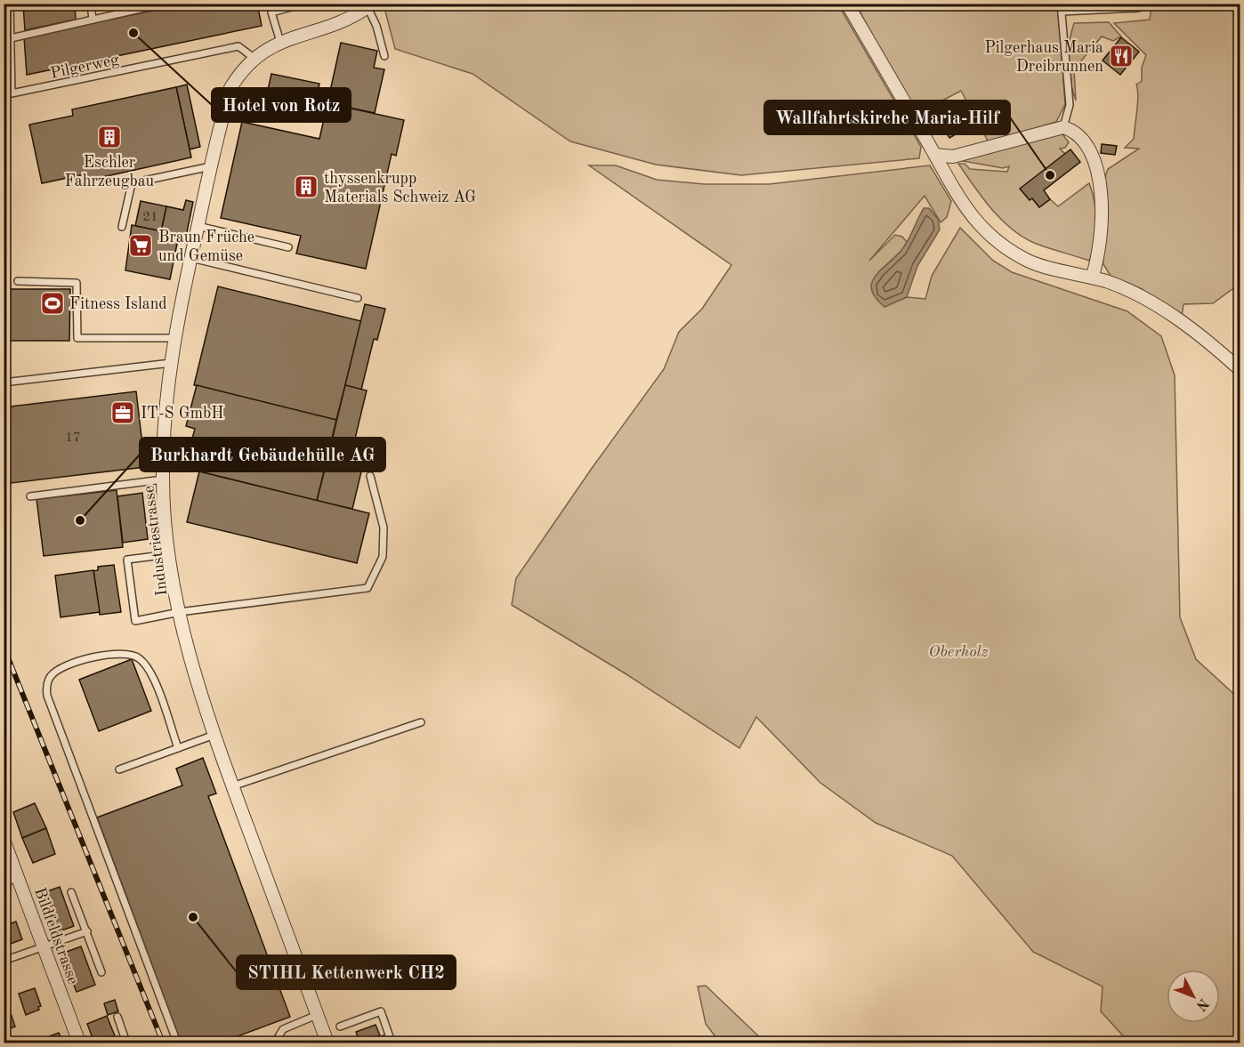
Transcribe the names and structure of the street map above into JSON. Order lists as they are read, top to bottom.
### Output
{
  "streets": {
    "street": ["Industriestrasse", "Bildfeldstrasse"],
    "lane": ["Pilgerweg"]
  },
  "crossings": [
    ["Pilgerweg", "Industriestrasse"]
  ],
  "parks": ["Oberholz"],
  "places": {
    "other": [
      "Hotel von Rotz",
      "Wallfahrtskirche Maria-Hilf",
      "Burkhardt Gebäudehülle AG",
      "STIHL Kettenwerk CH2"
    ],
    "restaurant": ["Pilgerhaus Maria Dreibrunnen"],
    "building": ["Eschler Fahrzeugbau", "thyssenkrupp Materials Schweiz AG"],
    "supermarket": ["Braun Früche und Gemüse"],
    "sports": ["Fitness Island"],
    "office": ["IT-S GmbH"]
  },
  "house_numbers": ["21", "17"],
  "north": "bottom right"
}
